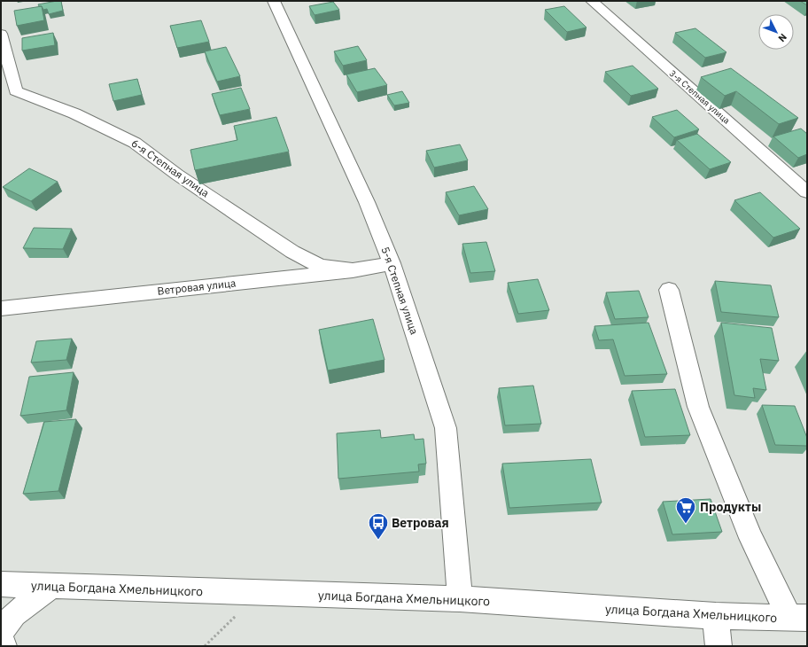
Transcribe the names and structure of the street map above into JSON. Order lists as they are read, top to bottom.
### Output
{
  "streets": {
    "street": [
      "3-я Степная улица",
      "6-я Степная улица",
      "Ветровая улица",
      "5-я Степная улица",
      "улица Богдана Хмельницкого"
    ]
  },
  "crossings": [
    ["6-я Степная улица", "Ветровая улица"],
    ["Ветровая улица", "5-я Степная улица"],
    ["5-я Степная улица", "улица Богдана Хмельницкого"]
  ],
  "places": {
    "supermarket": ["Продукты"],
    "bus stop": ["Ветровая"]
  },
  "north": "bottom right"
}
